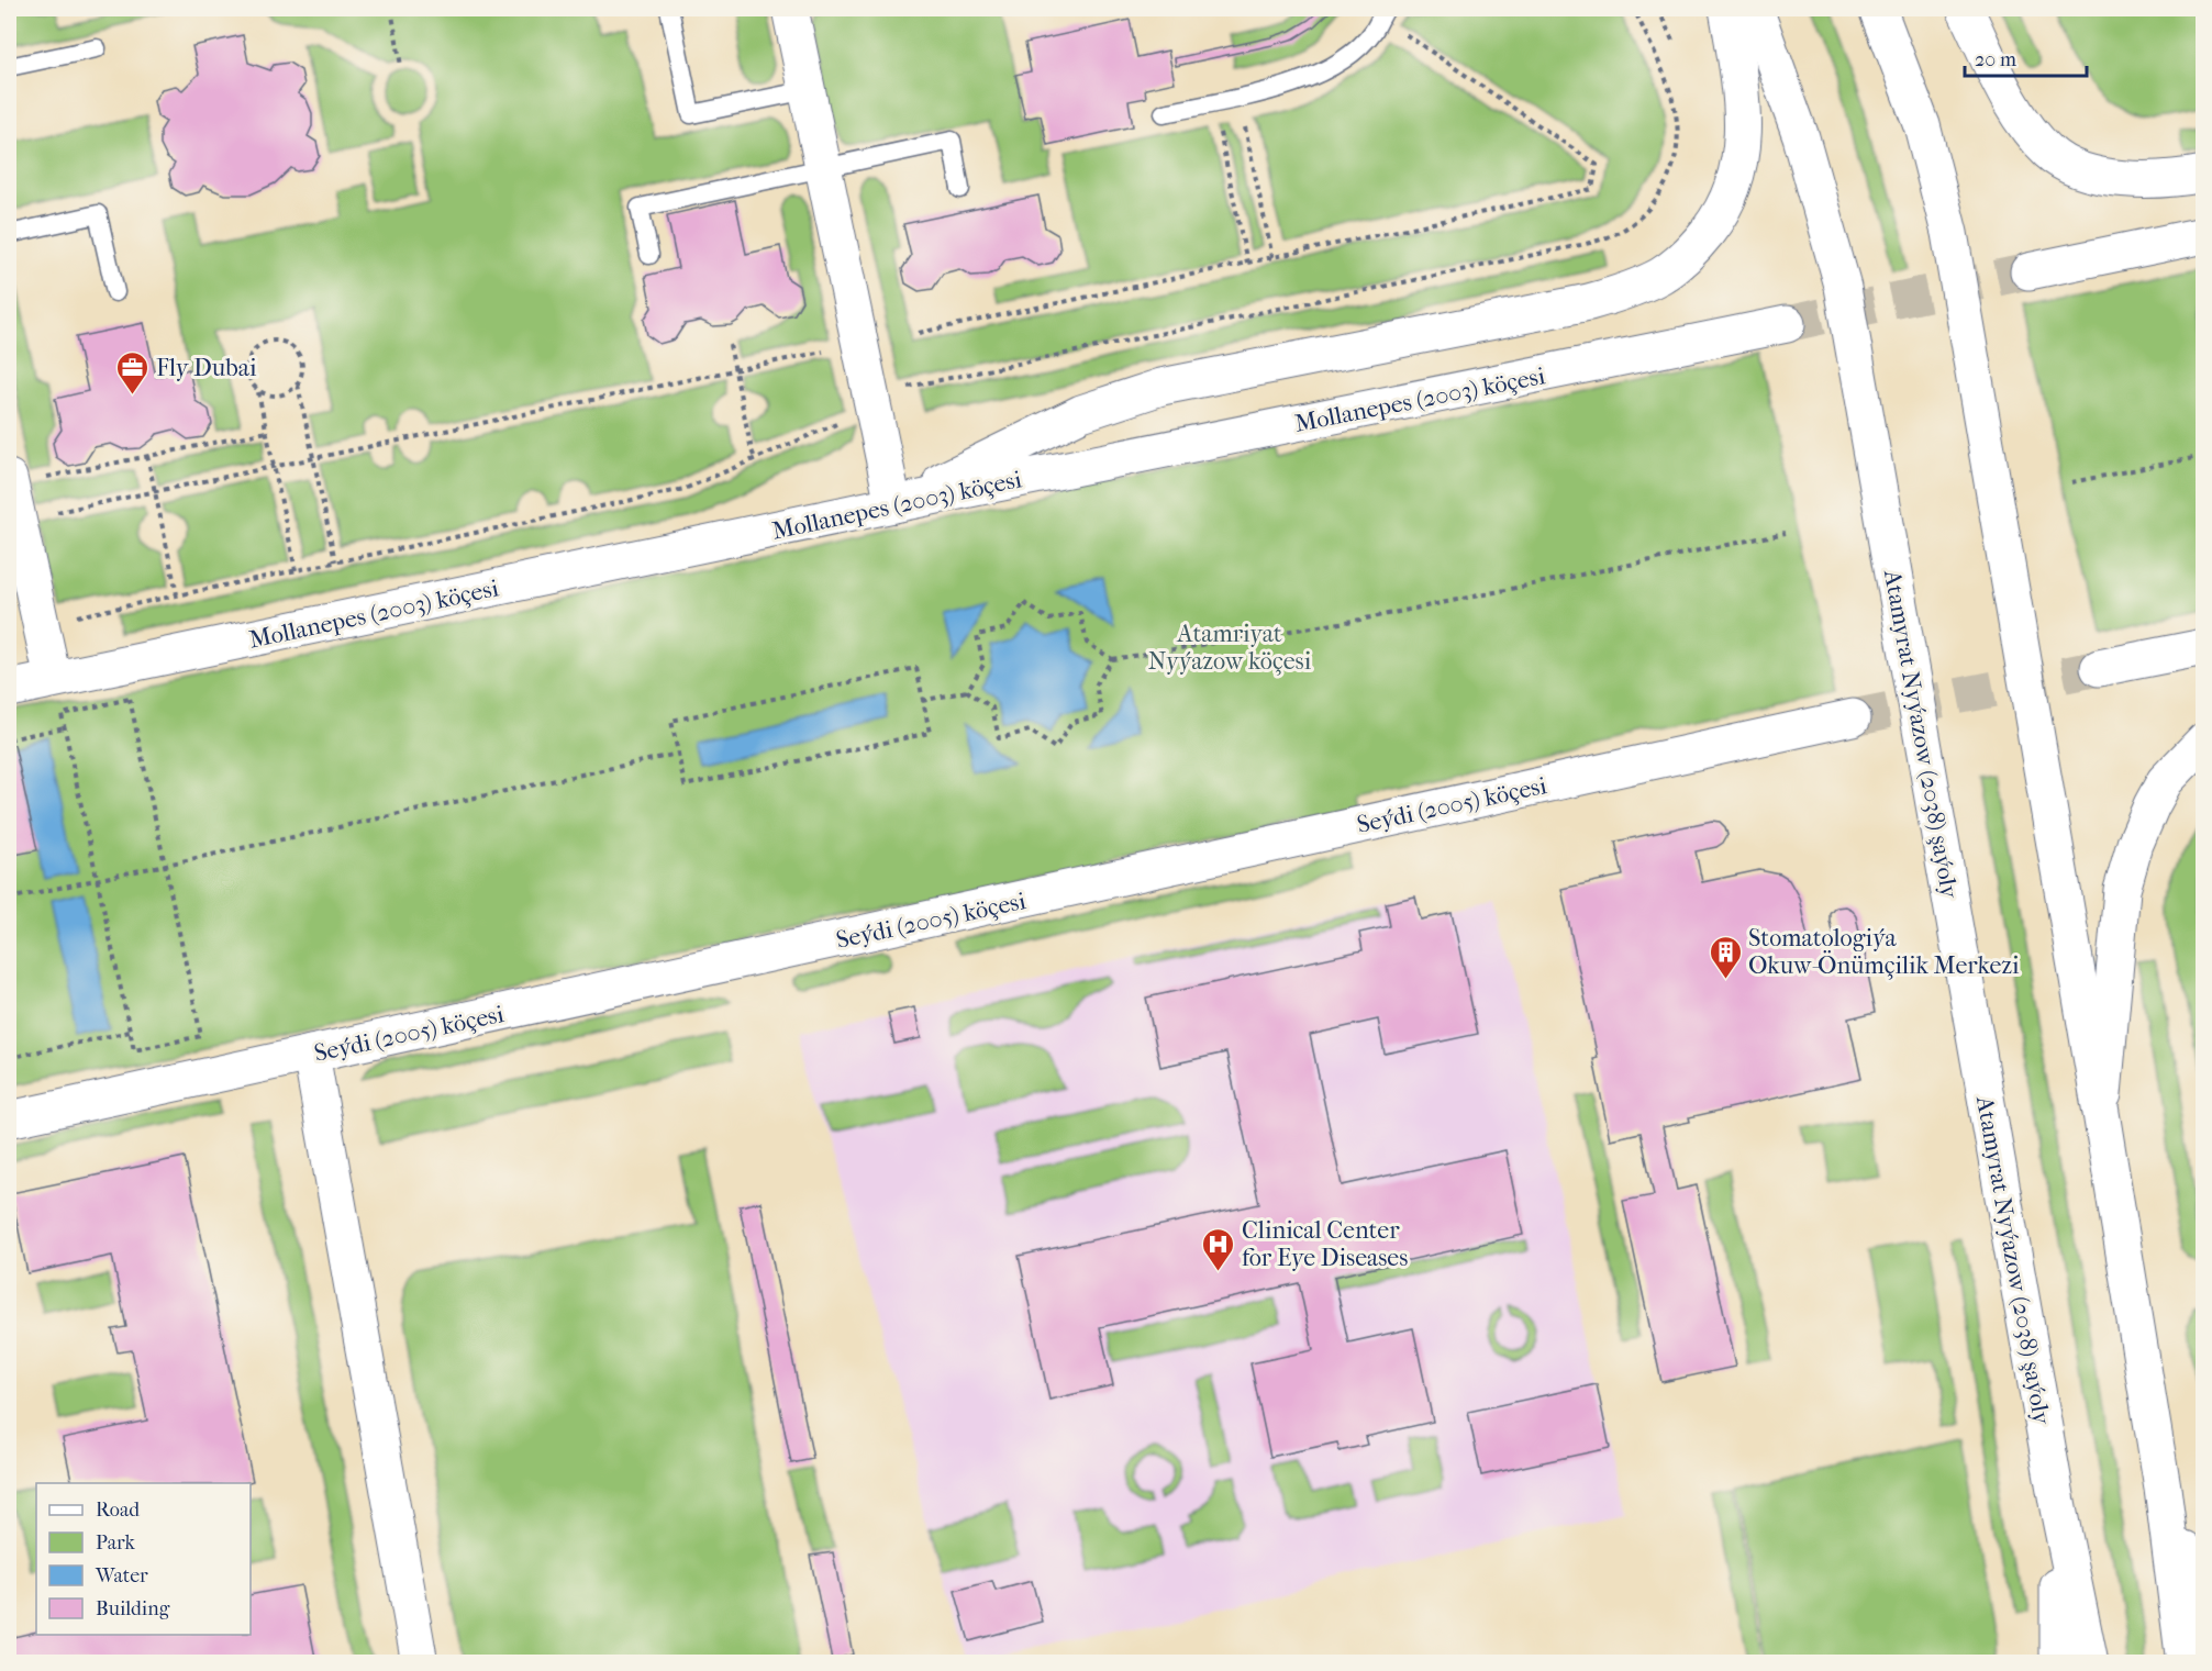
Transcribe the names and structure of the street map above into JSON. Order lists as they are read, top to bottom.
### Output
{
  "streets": {
    "street": ["Mollanepes (2003) köçesi", "Atamyrat Nyýazow (2038) şaýoly", "Seýdi (2005) köçesi"]
  },
  "parks": ["Atamriyat Nyýazow köçesi"],
  "places": {
    "office": ["Fly Dubai"],
    "building": ["Stomatologiýa Okuw-Önümçilik Merkezi"],
    "hospital": ["Clinical Center for Eye Diseases"]
  },
  "legend": [
    "Road",
    "Park",
    "Water",
    "Building"
  ],
  "scale_bar": "20 m"
}
